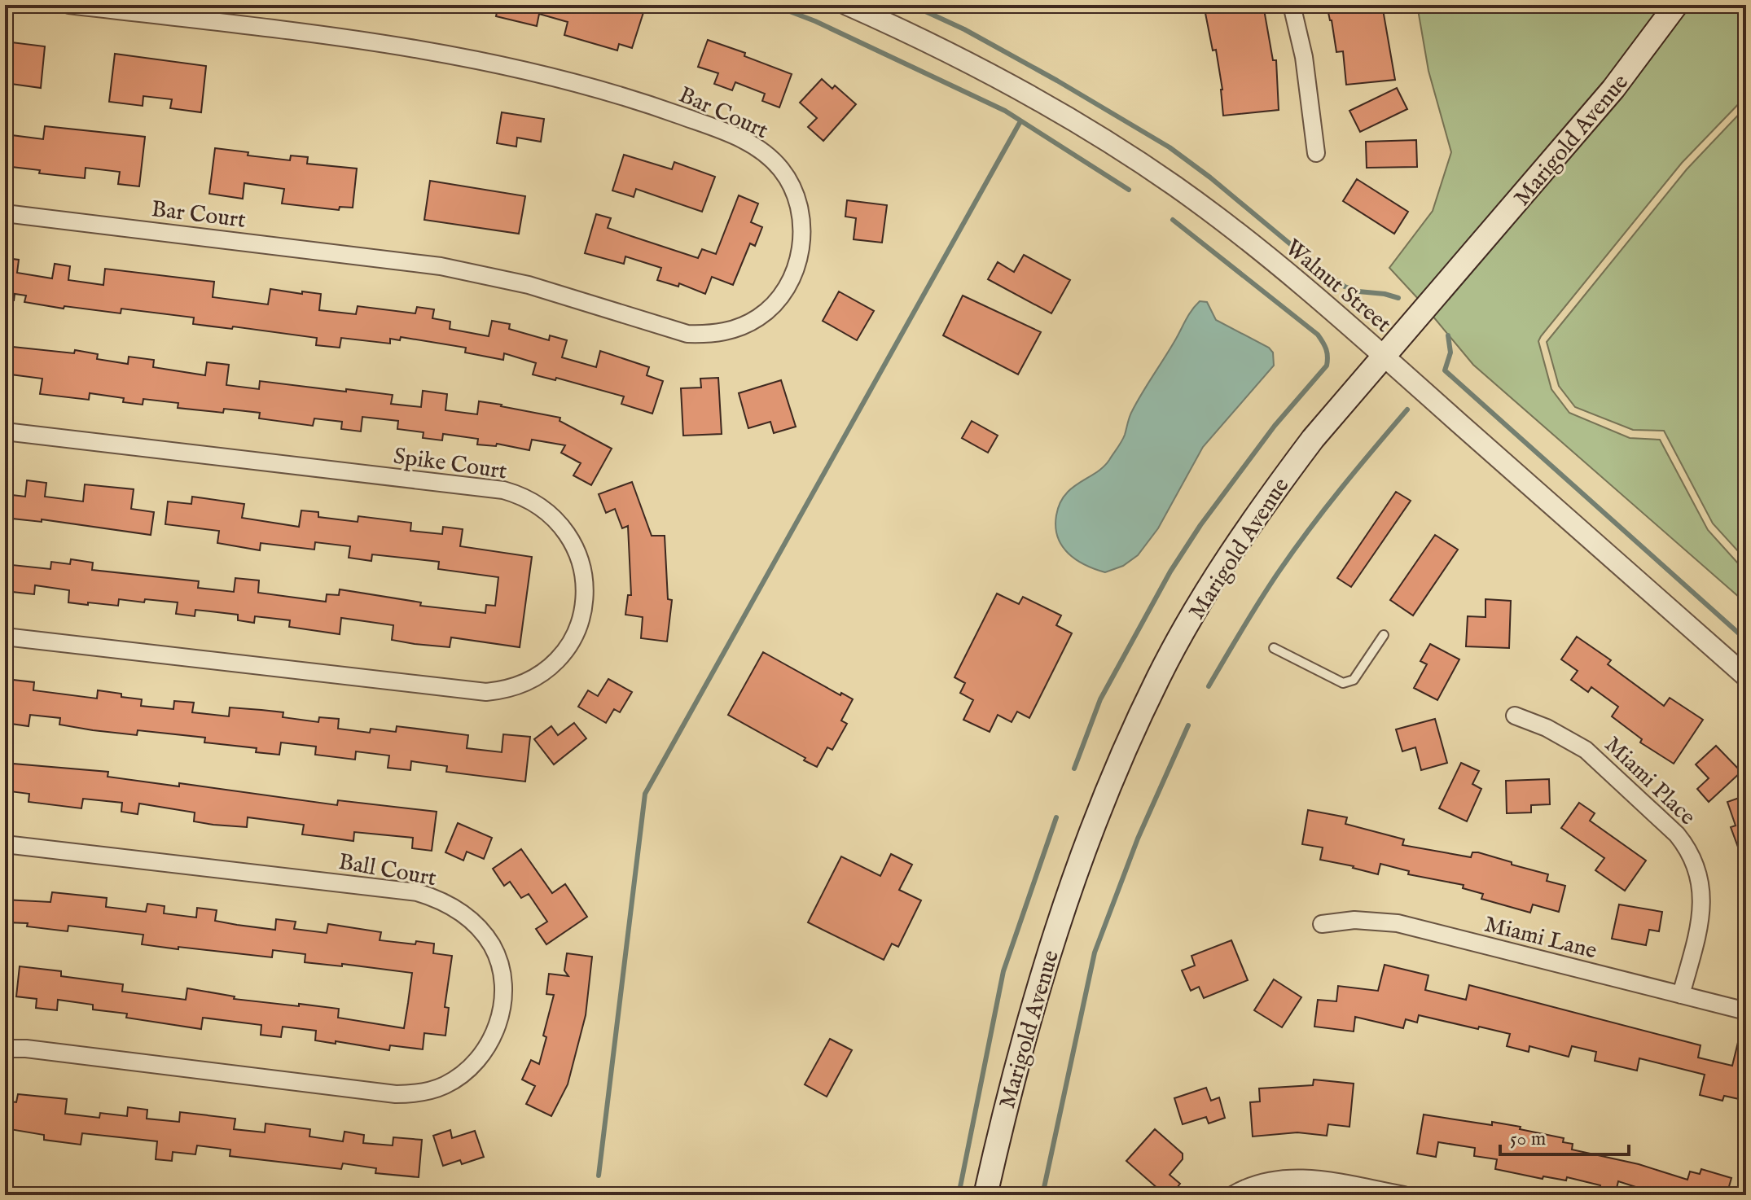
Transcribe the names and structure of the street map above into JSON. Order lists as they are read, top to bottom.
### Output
{
  "streets": {
    "main road": ["Marigold Avenue"],
    "street": [
      "Bar Court",
      "Walnut Street",
      "Spike Court",
      "Miami Place",
      "Ball Court",
      "Miami Lane"
    ]
  },
  "crossings": [
    ["Marigold Avenue", "Walnut Street"],
    ["Miami Place", "Miami Lane"]
  ],
  "scale_bar": "50 m"
}
